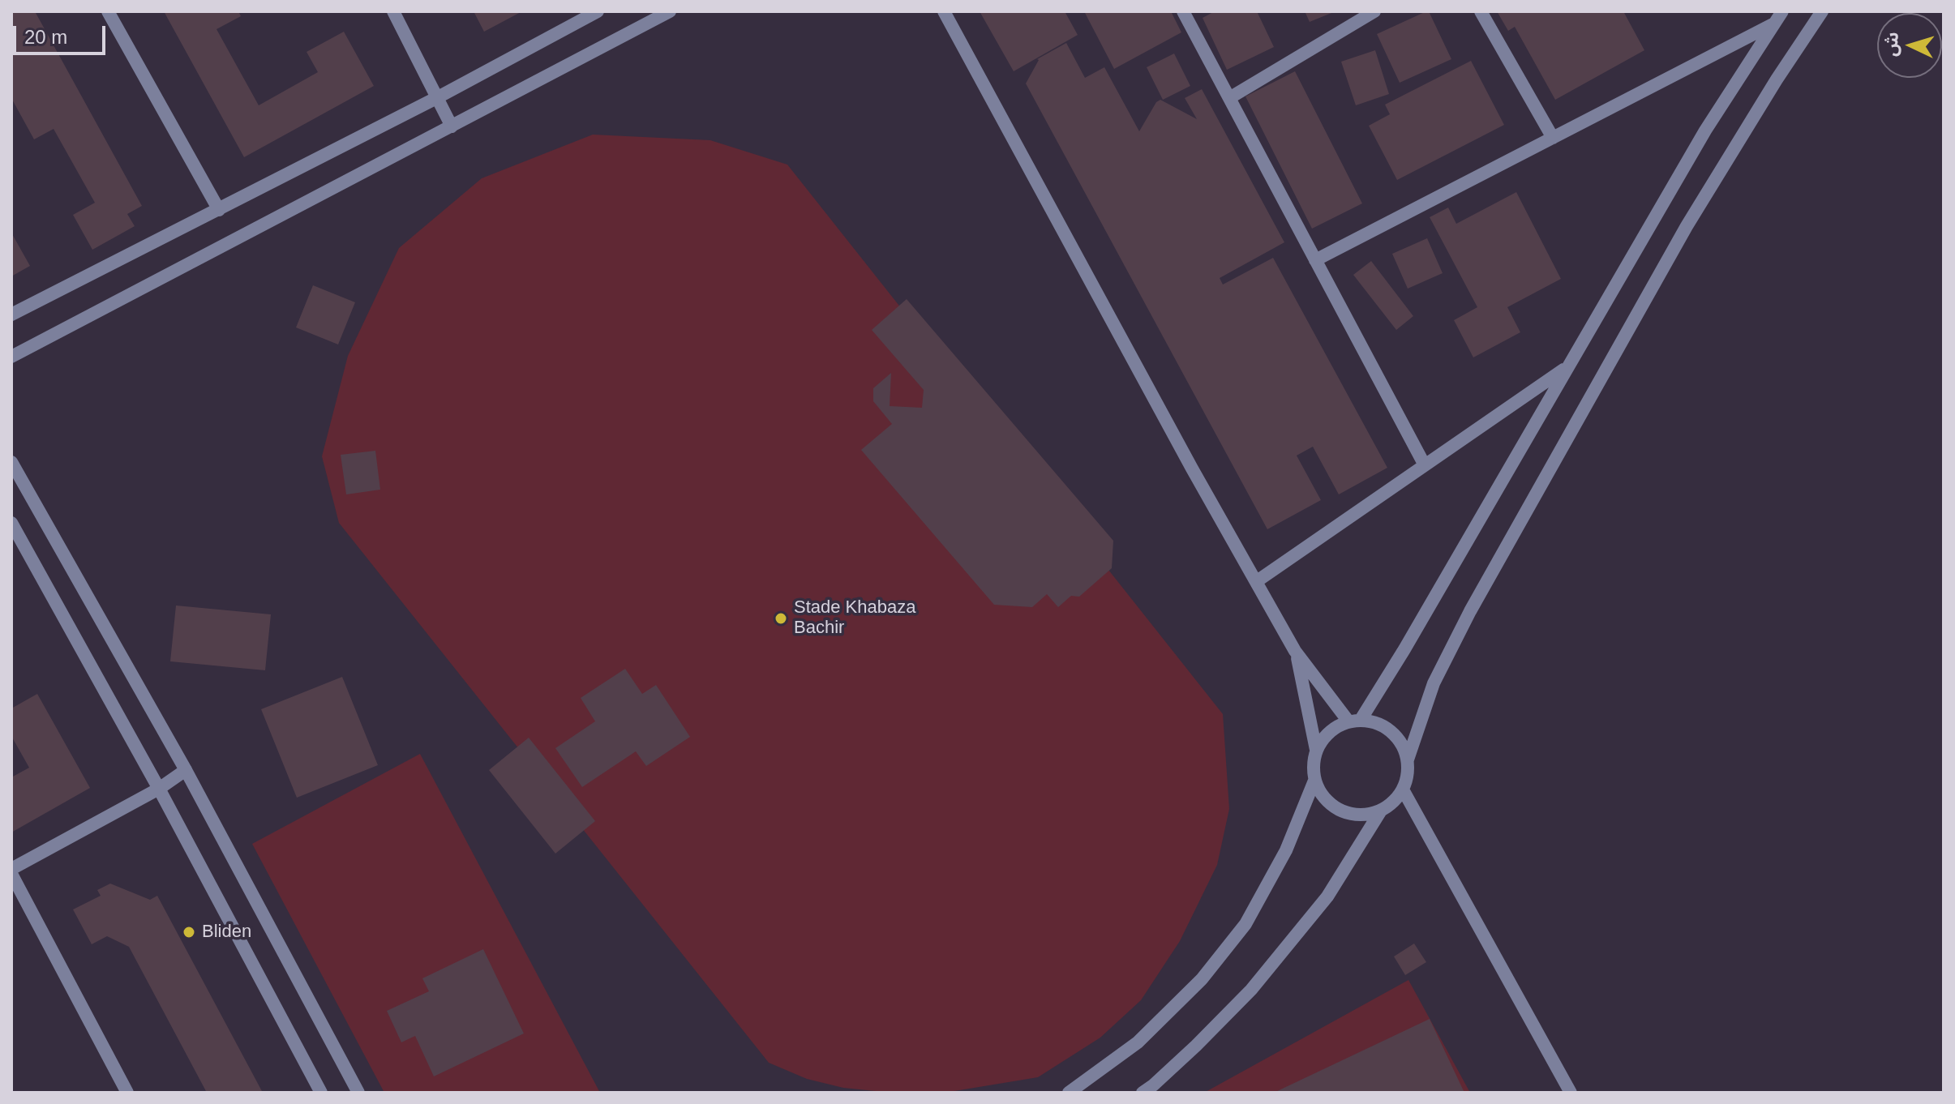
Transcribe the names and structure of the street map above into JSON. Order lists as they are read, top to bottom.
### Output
{
  "places": ["Stade Khabaza Bachir", "Bliden"],
  "scale_bar": "20 m",
  "north": "left"
}
